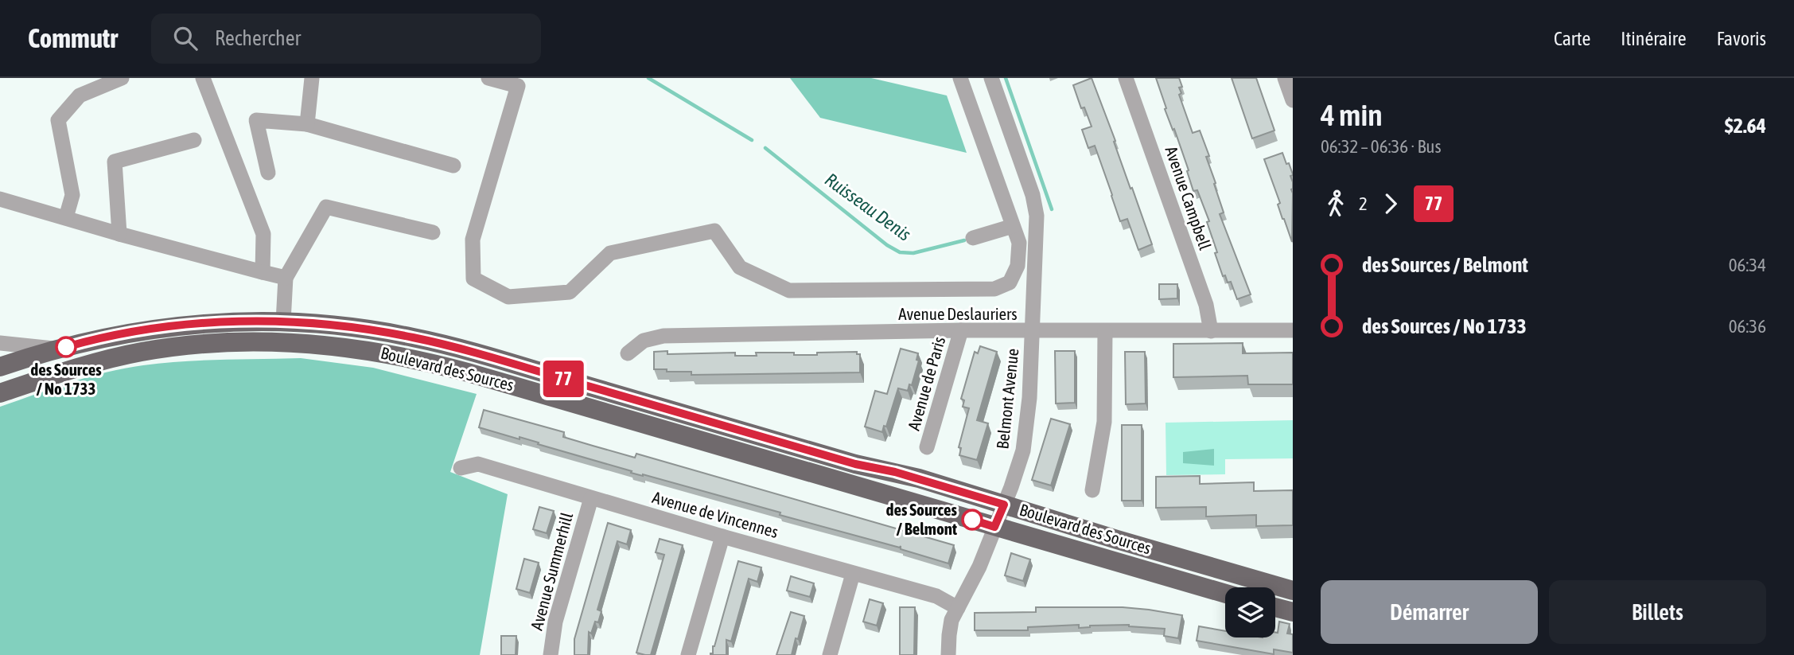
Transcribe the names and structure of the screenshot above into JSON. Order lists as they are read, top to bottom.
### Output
{
  "streets": {
    "main road": ["Boulevard des Sources"],
    "street": [
      "Avenue Campbell",
      "Avenue Deslauriers",
      "Avenue de Paris",
      "Belmont Avenue",
      "Avenue de Vincennes",
      "Avenue Summerhill"
    ]
  },
  "crossings": [
    ["Avenue Campbell", "Avenue Deslauriers"],
    ["Avenue Deslauriers", "Avenue de Paris"],
    ["Avenue Deslauriers", "Belmont Avenue"],
    ["Boulevard des Sources", "Belmont Avenue"],
    ["Belmont Avenue", "Avenue de Vincennes"],
    ["Avenue de Vincennes", "Avenue Summerhill"]
  ],
  "water": ["Ruisseau Denis"],
  "places": ["des Sources / No 1733", "des Sources / Belmont"],
  "lines": ["bus line 77"],
  "page": {
    "header": "Commutr",
    "search": "Rechercher",
    "nav": ["Carte", "Itinéraire", "Favoris"],
    "on_map": "77",
    "heading": ["4 min", "06:32 – 06:36 · Bus", "$2.64"],
    "legs": ["2", "77"],
    "list": [
      {
        "name": "des Sources / Belmont",
        "value": "06:34"
      },
      {
        "name": "des Sources / No 1733",
        "value": "06:36"
      }
    ],
    "buttons": ["Démarrer", "Billets"]
  }
}
